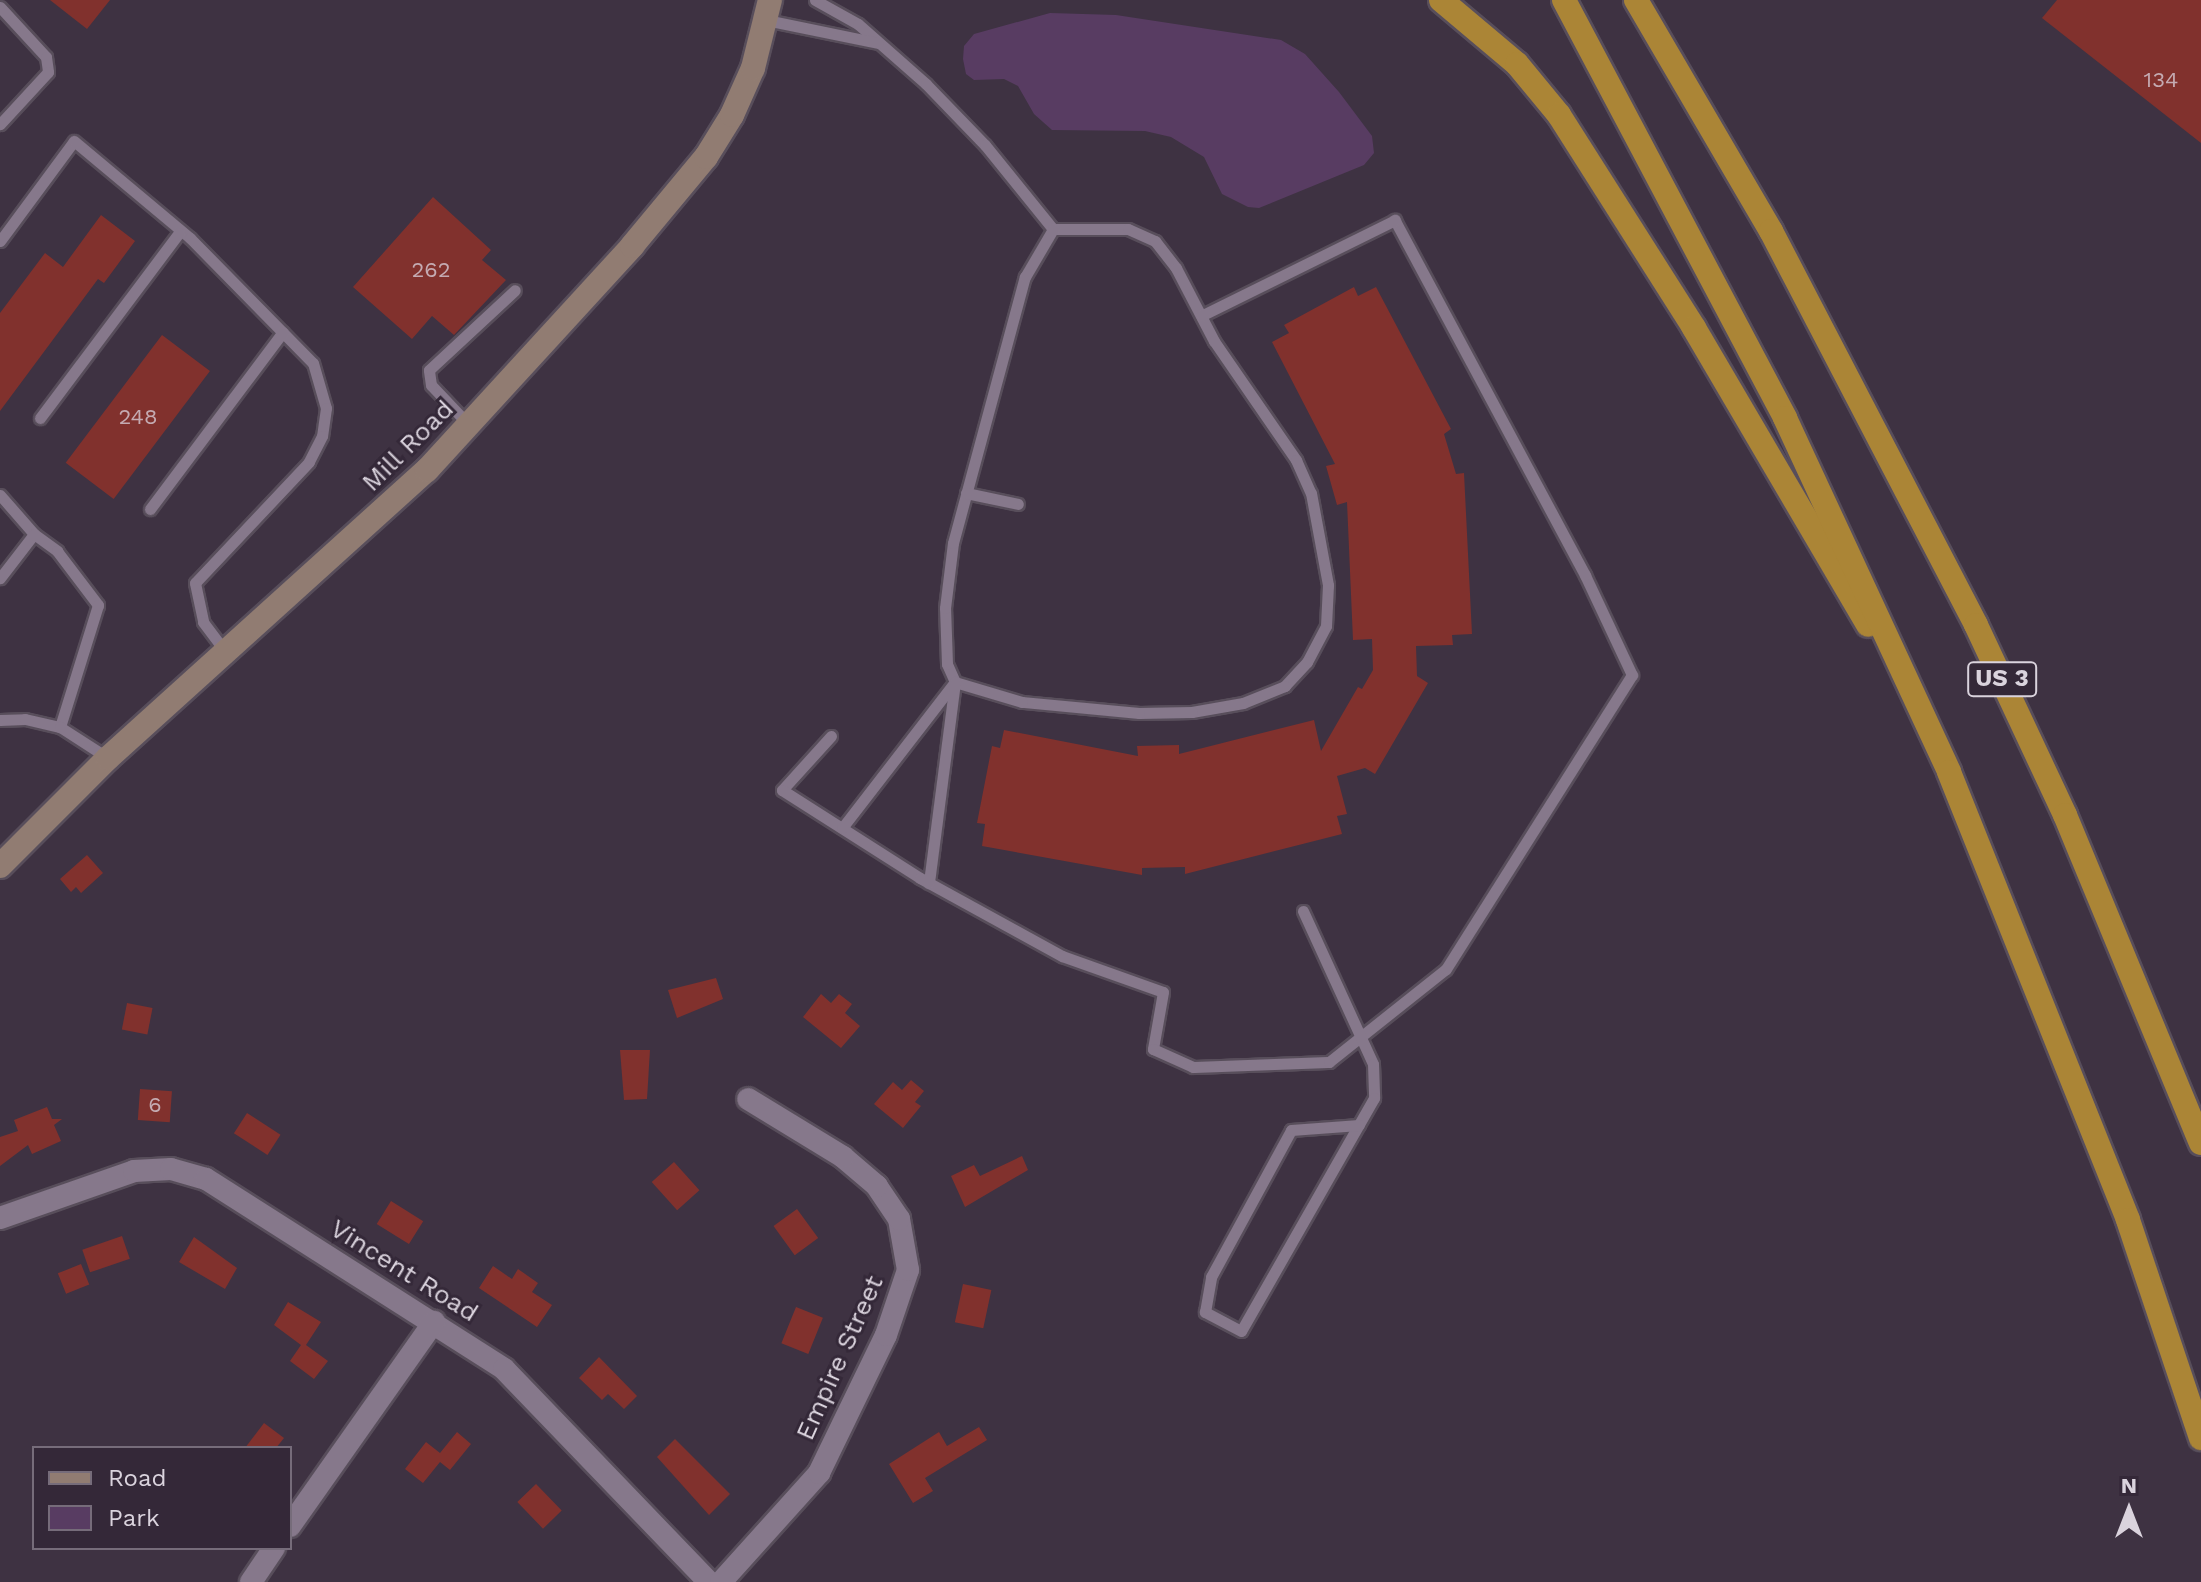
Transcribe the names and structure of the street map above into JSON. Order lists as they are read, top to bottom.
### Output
{
  "streets": {
    "highway": ["US 3"],
    "main road": ["Mill Road"],
    "street": ["Vincent Road", "Empire Street"]
  },
  "house_numbers": [
    "134",
    "262",
    "248",
    "6"
  ],
  "legend": ["Road", "Park"],
  "north": "top"
}
